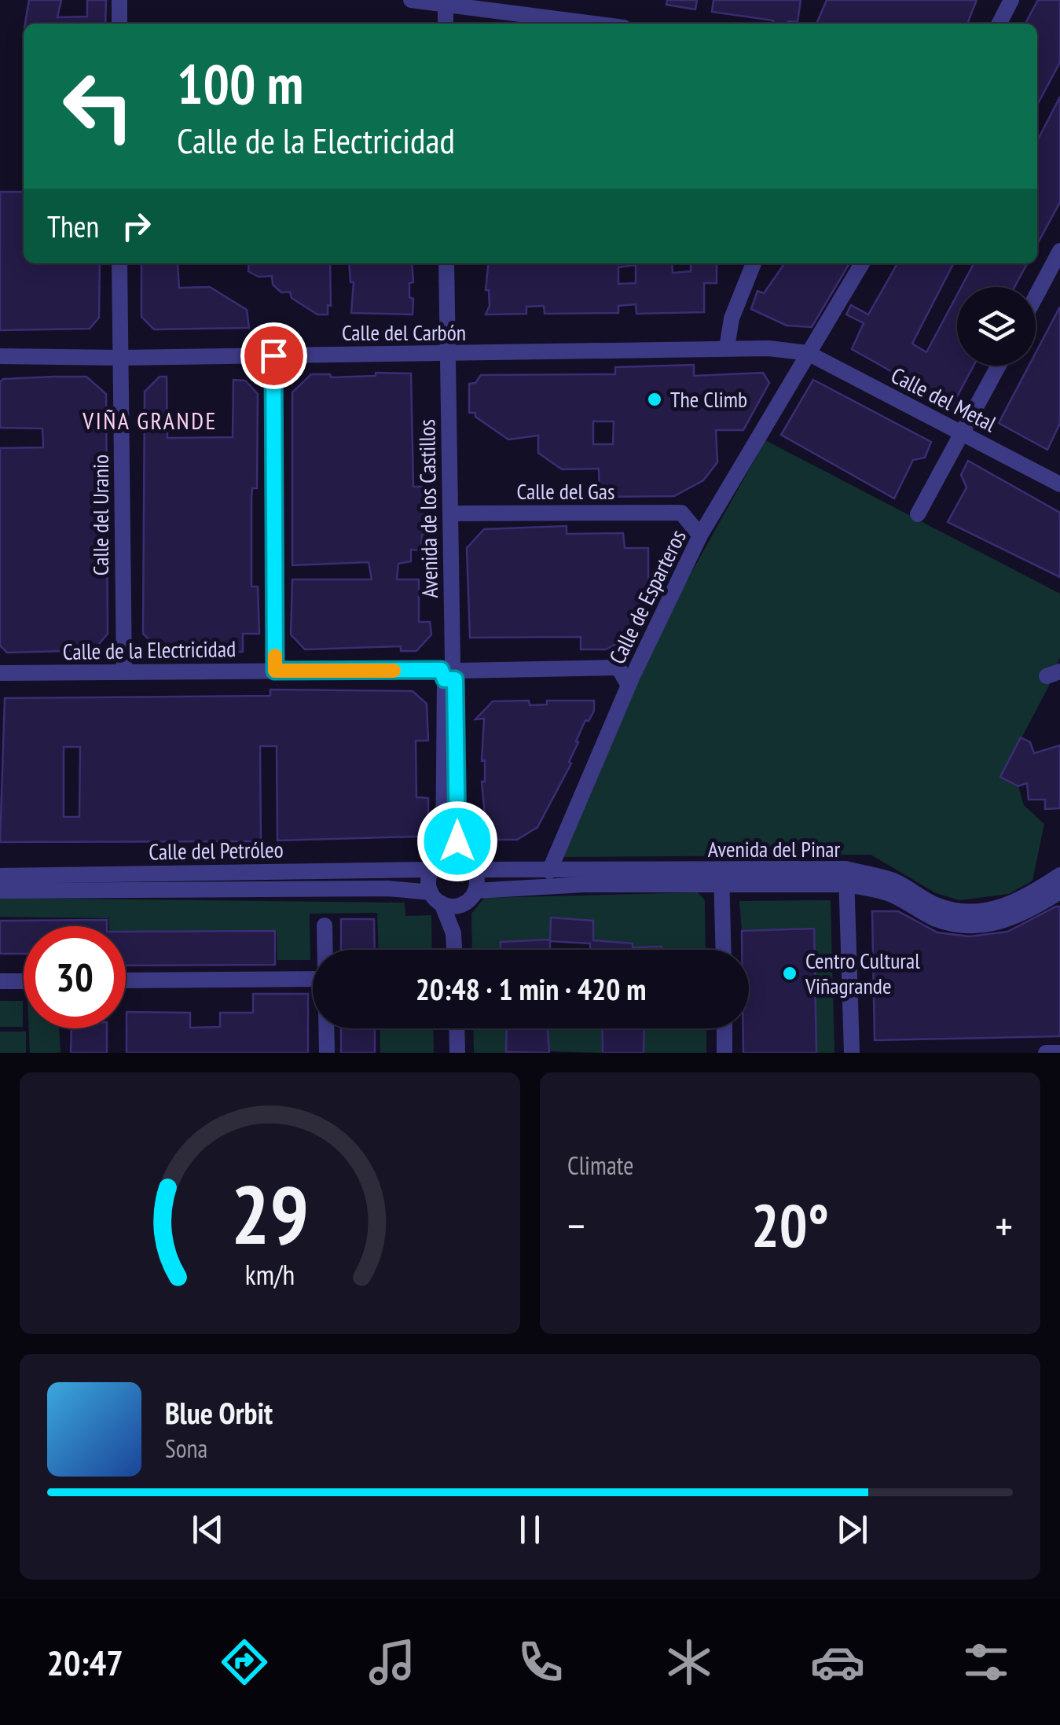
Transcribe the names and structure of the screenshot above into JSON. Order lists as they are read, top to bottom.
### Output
{
  "streets": {
    "street": [
      "Calle del Carbón",
      "Calle del Metal",
      "Calle del Gas",
      "Avenida de los Castillos",
      "Calle del Uranio",
      "Calle de Esparteros",
      "Calle de la Electricidad",
      "Avenida del Pinar",
      "Calle del Petróleo"
    ]
  },
  "crossings": [
    ["Calle del Carbón", "Calle del Metal"],
    ["Calle del Carbón", "Avenida de los Castillos"],
    ["Calle del Carbón", "Calle del Uranio"],
    ["Calle del Carbón", "Calle de Esparteros"],
    ["Calle del Metal", "Calle de Esparteros"],
    ["Calle del Gas", "Avenida de los Castillos"],
    ["Calle del Gas", "Calle de Esparteros"],
    ["Avenida de los Castillos", "Calle de la Electricidad"],
    ["Avenida de los Castillos", "Avenida del Pinar"],
    ["Avenida de los Castillos", "Calle del Petróleo"],
    ["Calle del Uranio", "Calle de la Electricidad"],
    ["Calle de Esparteros", "Calle de la Electricidad"],
    ["Calle de Esparteros", "Avenida del Pinar"],
    ["Avenida del Pinar", "Calle del Petróleo"]
  ],
  "districts": ["VIÑA GRANDE"],
  "places": ["The Climb", "Centro Cultural Viñagrande"],
  "page": {
    "turn": ["100 m", "Calle de la Electricidad"],
    "then": "Then",
    "limit": "30",
    "trip": "20:48 · 1 min · 420 m",
    "tile": "Climate",
    "heat": ["−", "20°", "+"],
    "song": ["Blue Orbit", "Sona"],
    "tabs": "20:47",
    "gauge": ["29", "km/h"]
  }
}
